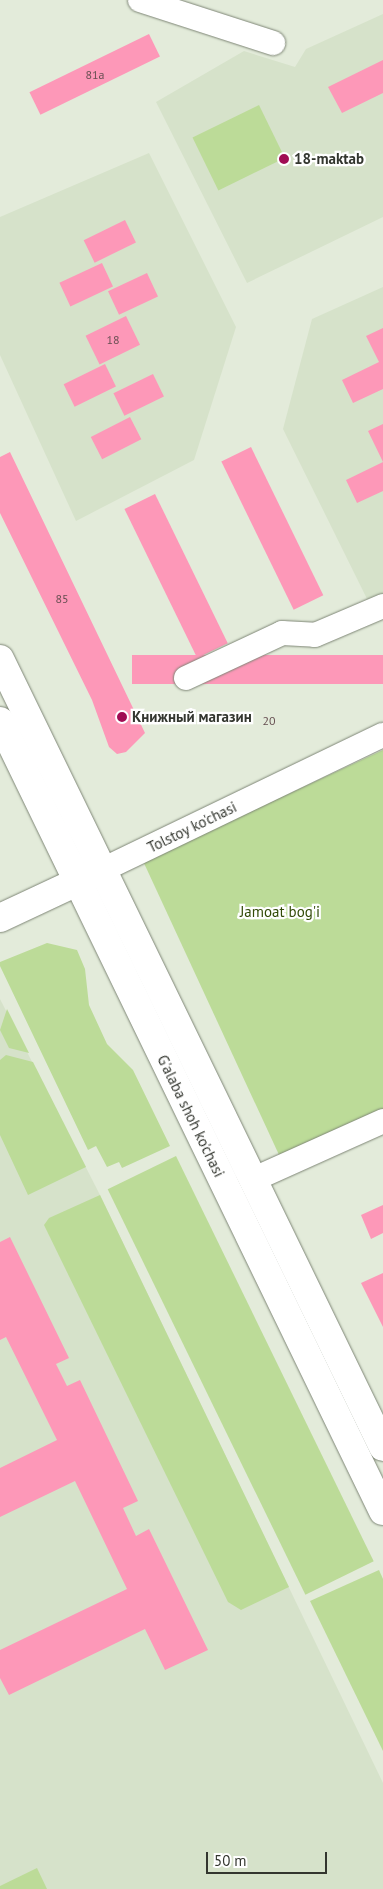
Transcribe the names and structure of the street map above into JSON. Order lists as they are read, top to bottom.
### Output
{
  "streets": {
    "main road": ["Tolstoy ko'chasi", "G'alaba shoh ko'chasi"]
  },
  "crossings": [
    ["Tolstoy ko'chasi", "G'alaba shoh ko'chasi"]
  ],
  "parks": ["Jamoat bog'i"],
  "places": ["18-maktab", "Книжный магазин"],
  "house_numbers": [
    "81a",
    "18",
    "85",
    "20"
  ],
  "scale_bar": "50 m"
}
